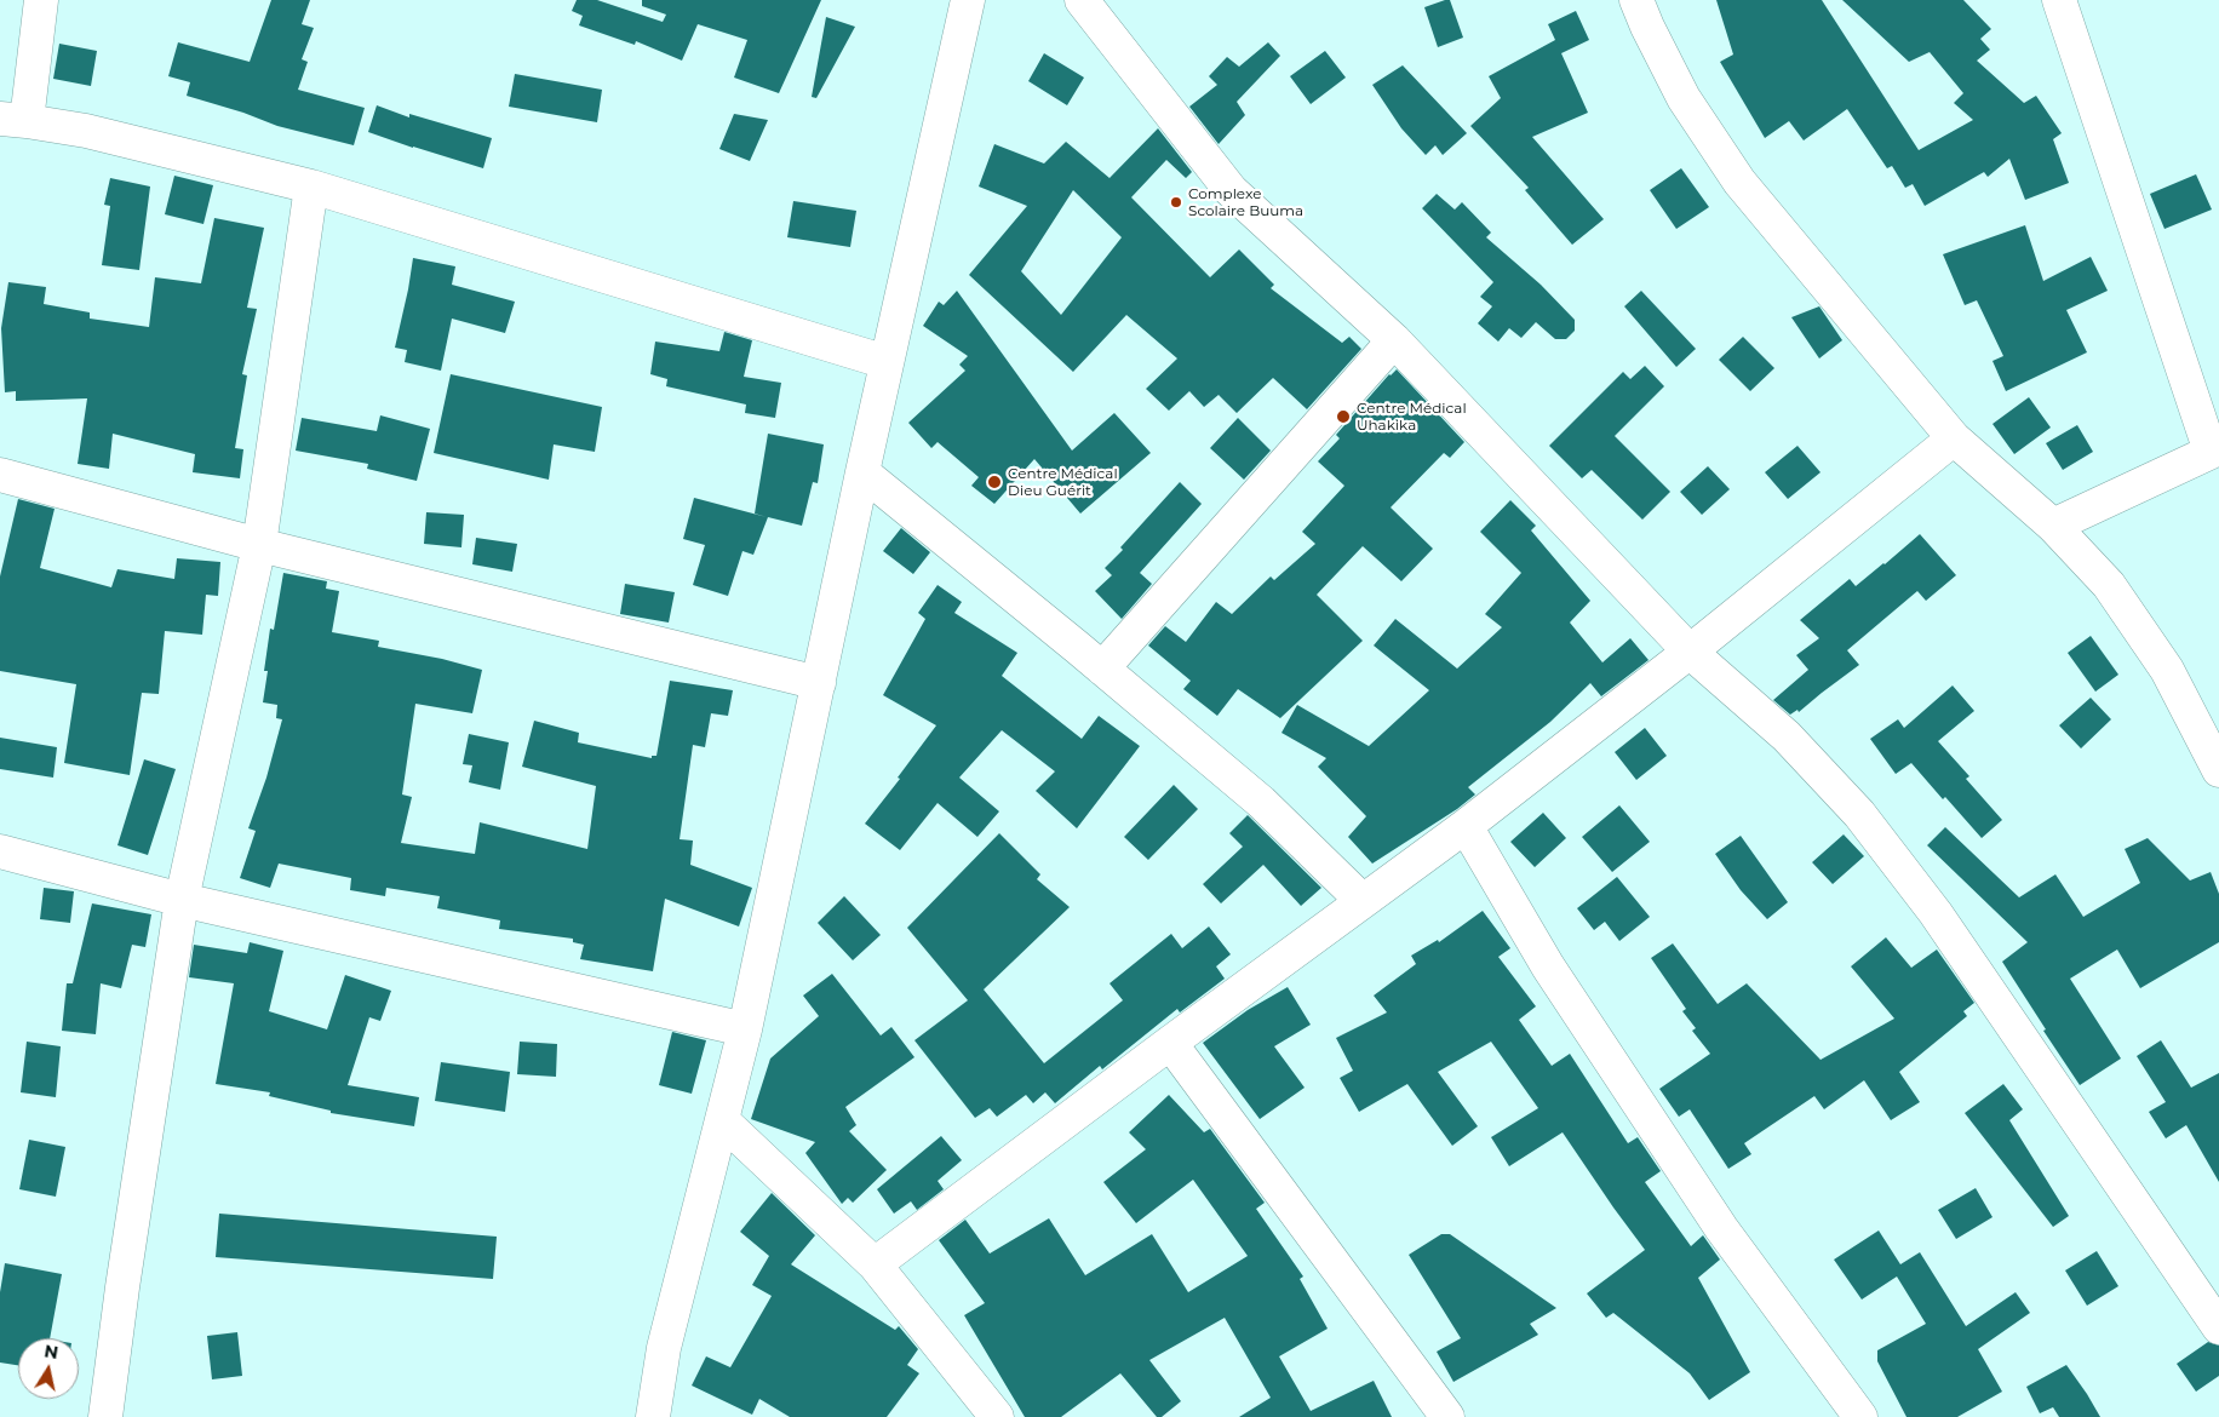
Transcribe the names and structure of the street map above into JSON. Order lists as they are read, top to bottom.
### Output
{
  "places": ["Complexe Scolaire Buuma", "Centre Médical Uhakika", "Centre Médical Dieu Guérit"],
  "north": "top"
}
